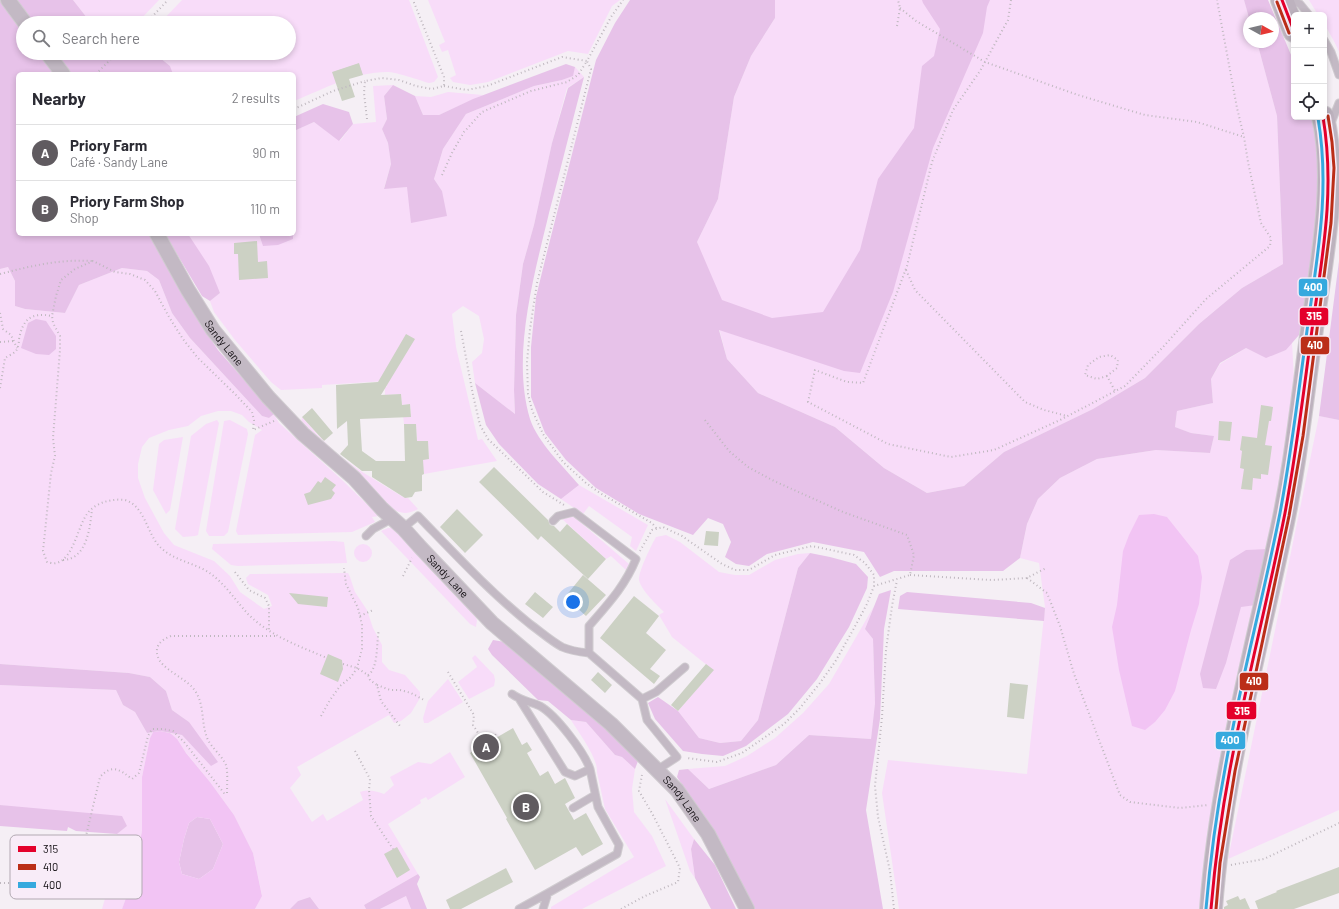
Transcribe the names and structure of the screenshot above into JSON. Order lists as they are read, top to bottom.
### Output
{
  "streets": {
    "street": ["Sandy Lane"]
  },
  "lines": ["transit line 315", "transit line 410", "transit line 400"],
  "legend": ["315", "410", "400"],
  "north": "right",
  "page": {
    "map_buttons": ["+", "−"],
    "search": "Search here",
    "heading": ["Nearby", "2 results"],
    "list": [
      {
        "mark": "A",
        "name": "Priory Farm",
        "note": "Café · Sandy Lane",
        "value": "90 m"
      },
      {
        "mark": "B",
        "name": "Priory Farm Shop",
        "note": "Shop",
        "value": "110 m"
      }
    ],
    "pins": ["A", "B"]
  }
}
